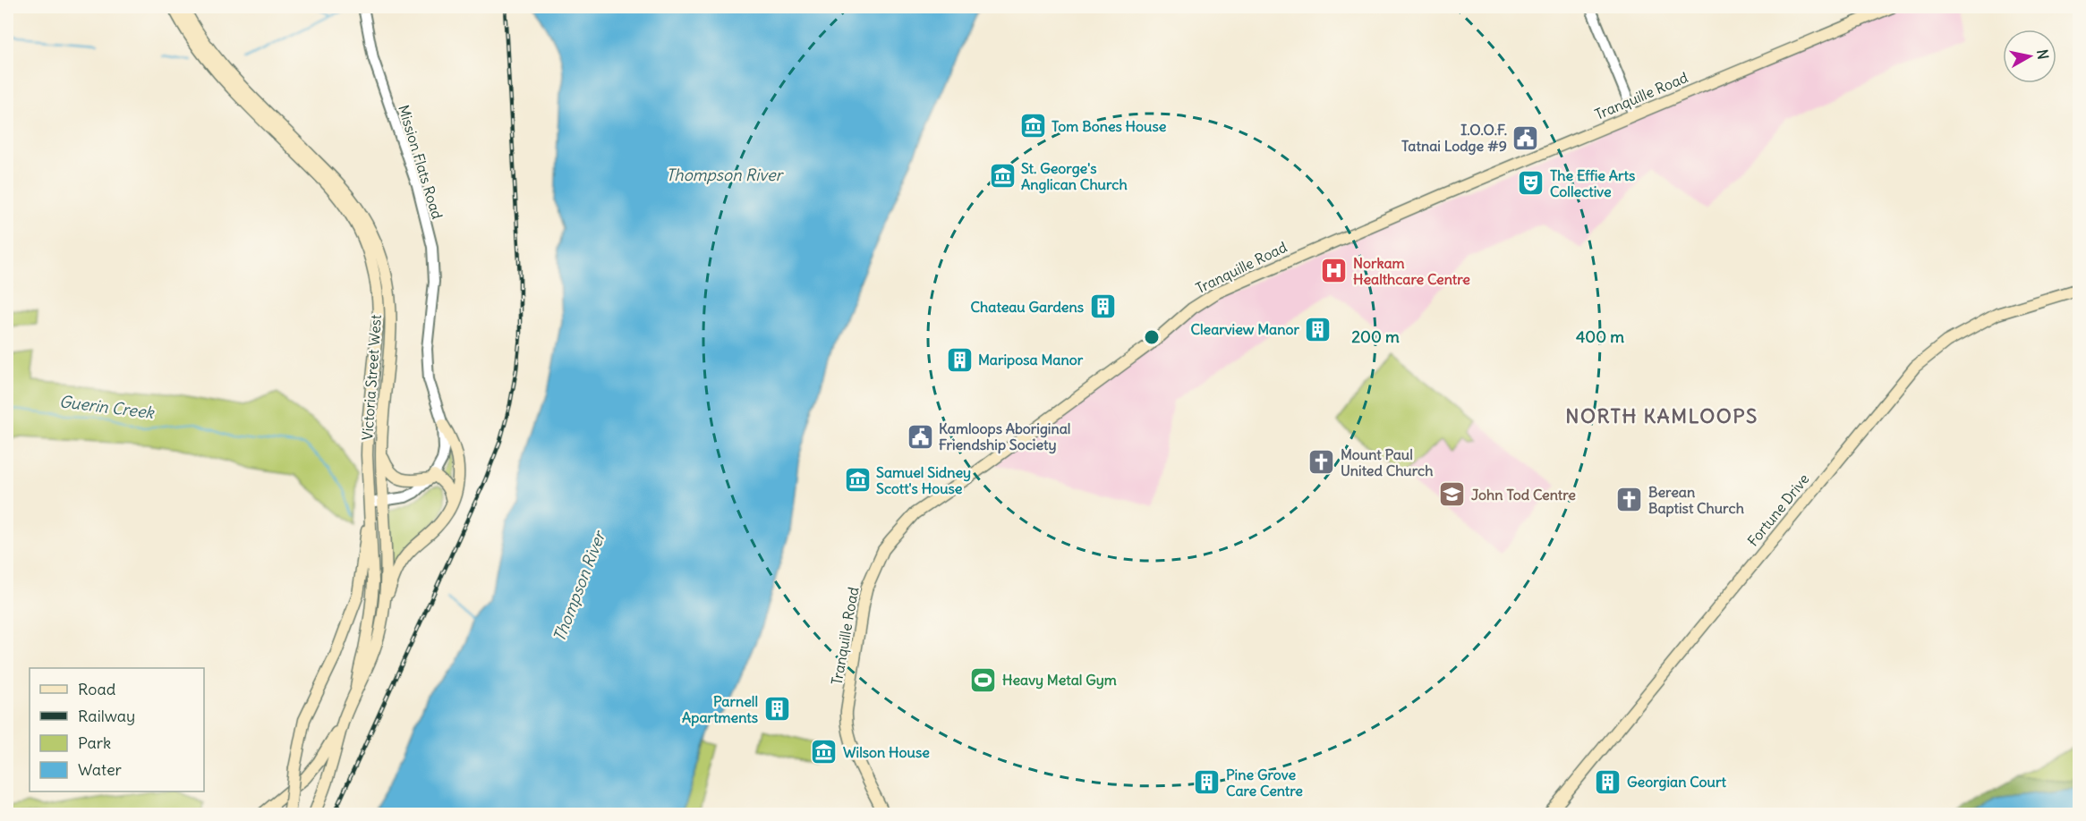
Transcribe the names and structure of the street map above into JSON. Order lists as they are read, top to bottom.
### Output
{
  "streets": {
    "main road": ["Tranquille Road", "Victoria Street West", "Fortune Drive"],
    "street": ["Mission Flats Road"]
  },
  "districts": ["NORTH KAMLOOPS"],
  "water": ["Thompson River", "Guerin Creek"],
  "places": {
    "museum": [
      "Tom Bones House",
      "St. George's Anglican Church",
      "Samuel Sidney Scott's House",
      "Wilson House"
    ],
    "public building": ["I.O.O.F. Tatnai Lodge #9", "Kamloops Aboriginal Friendship Society"],
    "theatre": ["The Effie Arts Collective"],
    "hospital": ["Norkam Healthcare Centre"],
    "building": [
      "Chateau Gardens",
      "Clearview Manor",
      "Mariposa Manor",
      "Parnell Apartments",
      "Georgian Court",
      "Pine Grove Care Centre"
    ],
    "church": ["Mount Paul United Church", "Berean Baptist Church"],
    "school or university": ["John Tod Centre"],
    "sports": ["Heavy Metal Gym"]
  },
  "legend": [
    "Road",
    "Railway",
    "Park",
    "Water"
  ],
  "north": "right",
  "rings": ["200 m", "400 m"]
}
